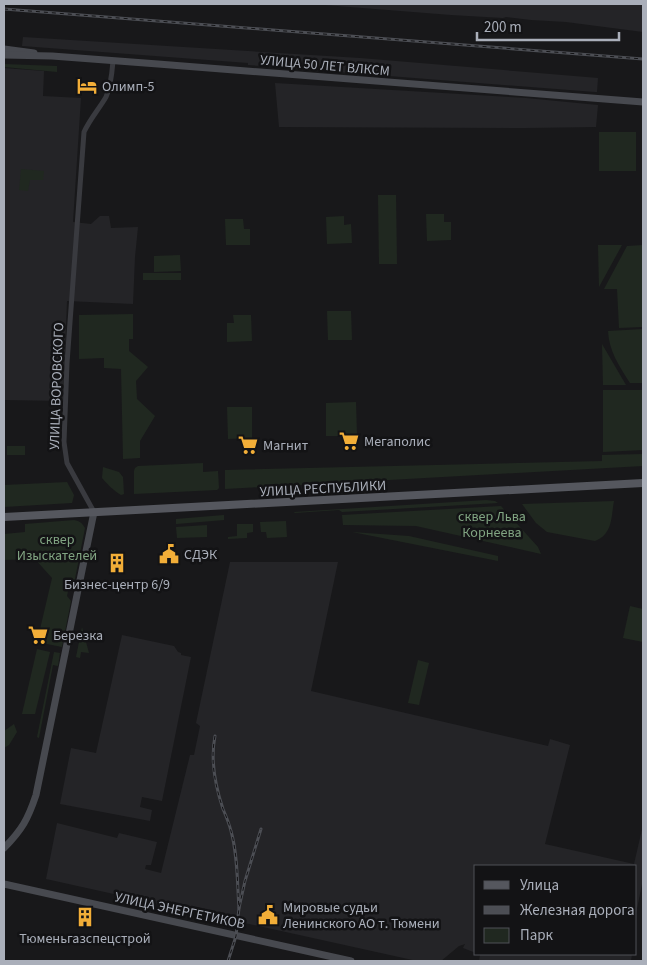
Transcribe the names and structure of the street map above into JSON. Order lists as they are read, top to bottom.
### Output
{
  "streets": {
    "main road": ["УЛИЦА РЕСПУБЛИКИ"],
    "street": ["УЛИЦА 50 ЛЕТ ВЛКСМ", "УЛИЦА ВОРОВСКОГО", "УЛИЦА ЭНЕРГЕТИКОВ"]
  },
  "crossings": [
    ["УЛИЦА 50 ЛЕТ ВЛКСМ", "УЛИЦА ВОРОВСКОГО"],
    ["УЛИЦА ВОРОВСКОГО", "УЛИЦА РЕСПУБЛИКИ"]
  ],
  "parks": ["сквер Льва Корнеева", "сквер Изыскателей"],
  "places": {
    "hotel": ["Олимп-5"],
    "supermarket": ["Мегаполис", "Магнит", "Березка"],
    "public building": ["СДЭК", "Мировые судьи Ленинского АО т. Тюмени"],
    "building": ["Бизнес-центр 6/9", "Тюменьгазспецстрой"]
  },
  "legend": ["Улица", "Железная дорога", "Парк"],
  "scale_bar": "200 m"
}
